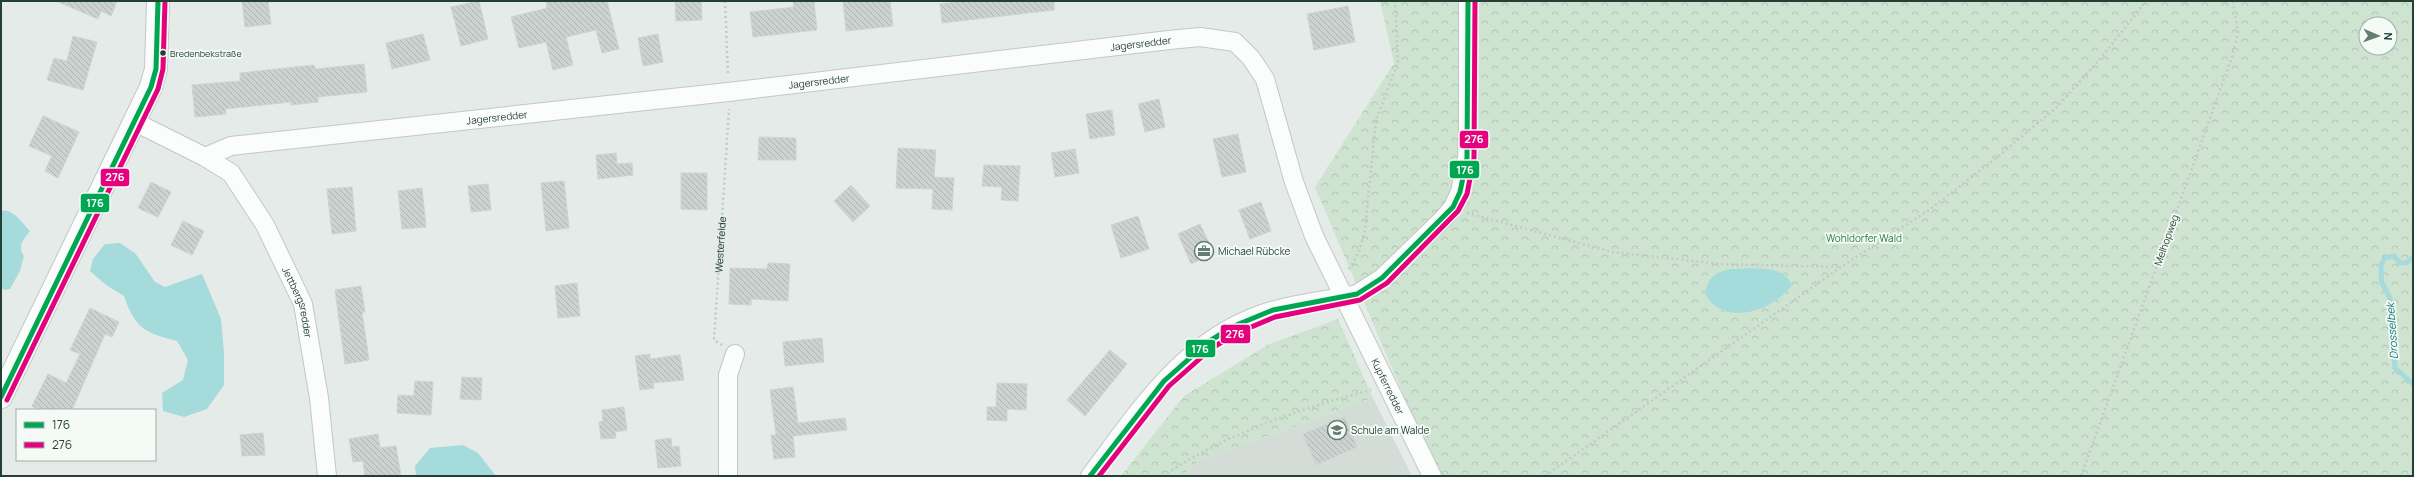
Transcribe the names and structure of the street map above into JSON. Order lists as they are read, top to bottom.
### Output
{
  "streets": {
    "street": ["Jagersredder", "Jettbergsredder", "Kupferredder"],
    "path": ["Melhopweg", "Westerfelde"]
  },
  "crossings": [
    ["Jagersredder", "Westerfelde"],
    ["Jagersredder", "Jettbergsredder"],
    ["Jagersredder", "Kupferredder"]
  ],
  "water": ["Drosselbek"],
  "parks": ["Wohldorfer Wald"],
  "places": {
    "other": ["Bredenbekstraße"],
    "office": ["Michael Rübcke"],
    "school or university": ["Schule am Walde"]
  },
  "lines": ["transit line 176", "transit line 276"],
  "legend": ["176", "276"],
  "north": "right"
}
